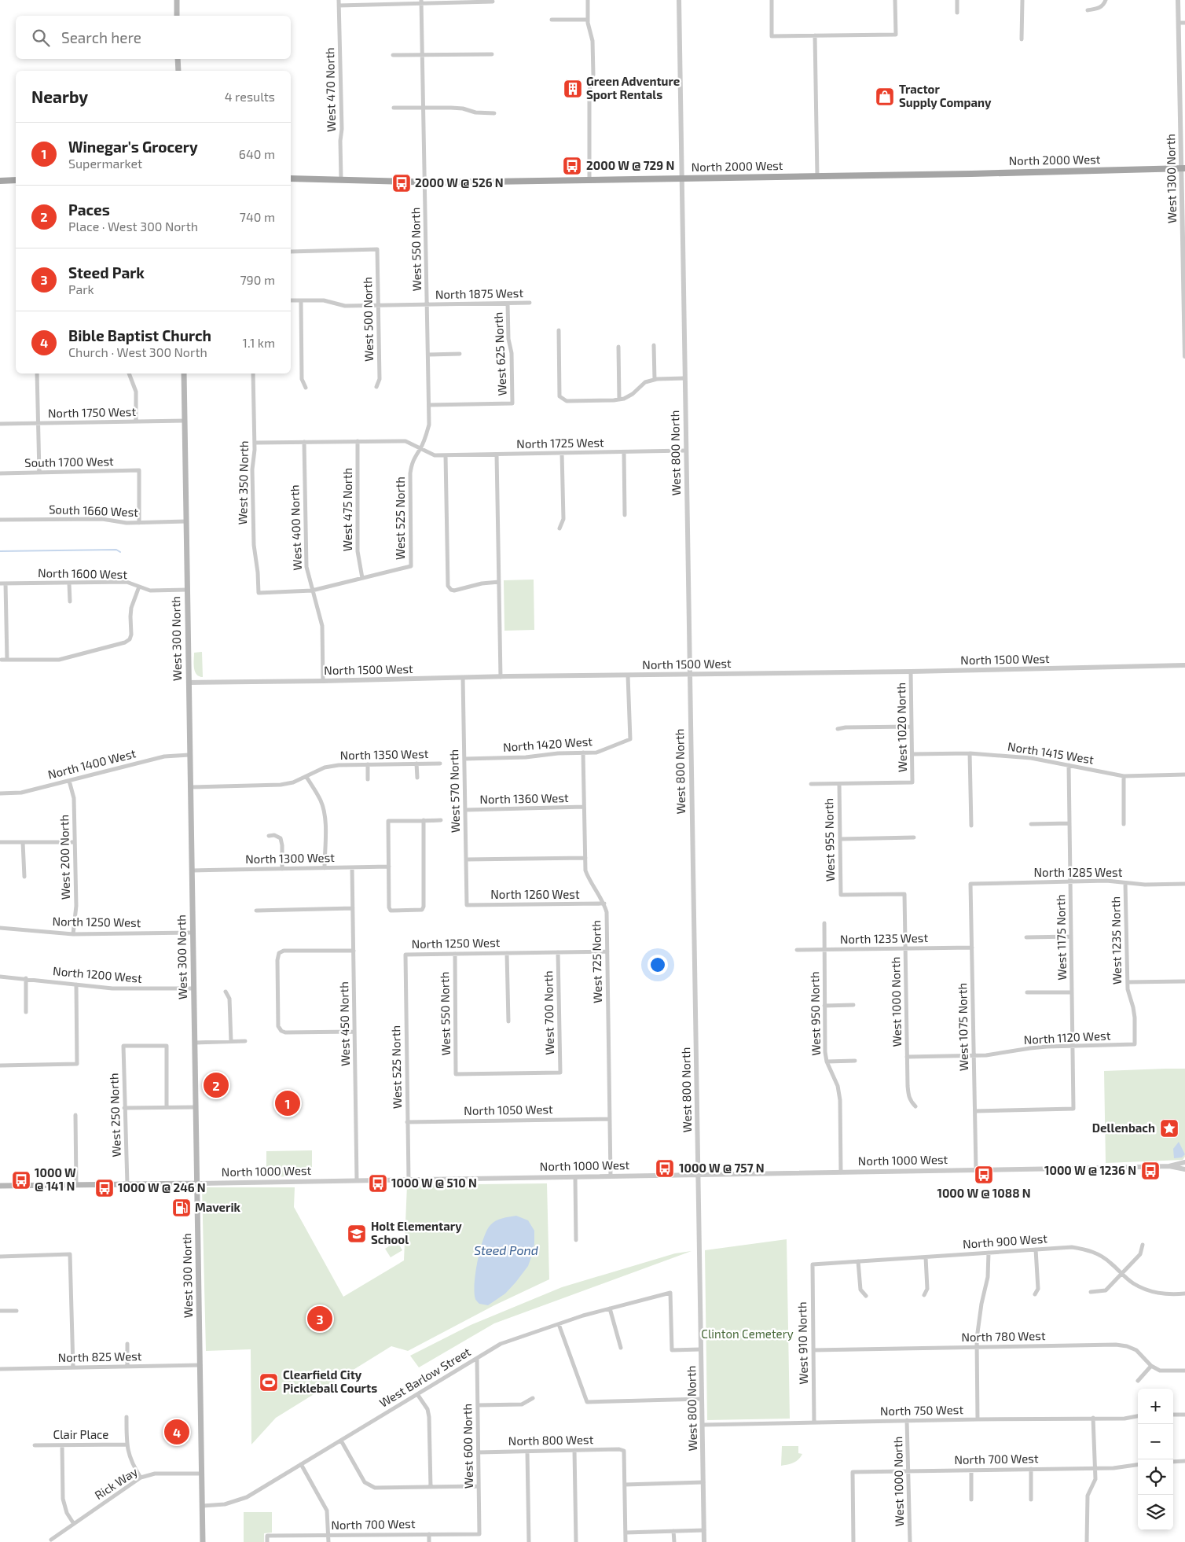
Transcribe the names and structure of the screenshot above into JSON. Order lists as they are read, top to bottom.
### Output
{
  "streets": {
    "main road": ["North 2000 West", "West 300 North", "North 1000 West"],
    "street": [
      "West 470 North",
      "West 1300 North",
      "West 550 North",
      "North 1875 West",
      "West 500 North",
      "West 625 North",
      "North 1750 West",
      "North 1725 West",
      "West 800 North",
      "South 1700 West",
      "West 350 North",
      "West 475 North",
      "South 1660 West",
      "West 525 North",
      "West 400 North",
      "North 1600 West",
      "North 1500 West",
      "West 1020 North",
      "North 1420 West",
      "North 1415 West",
      "North 1350 West",
      "North 1400 West",
      "West 570 North",
      "North 1360 West",
      "West 955 North",
      "West 200 North",
      "North 1300 West",
      "North 1285 West",
      "North 1260 West",
      "North 1250 West",
      "West 1175 North",
      "North 1235 West",
      "West 1235 North",
      "West 725 North",
      "North 1200 West",
      "West 1000 North",
      "West 700 North",
      "West 950 North",
      "West 450 North",
      "West 1075 North",
      "North 1120 West",
      "North 1050 West",
      "West 250 North",
      "North 900 West",
      "North 780 West",
      "West 910 North",
      "North 825 West",
      "West Barlow Street",
      "North 750 West",
      "Clair Place",
      "North 800 West",
      "West 600 North",
      "North 700 West",
      "Rick Way"
    ]
  },
  "crossings": [
    ["West 470 North", "North 2000 West"],
    ["North 2000 West", "West 1300 North"],
    ["North 2000 West", "West 550 North"],
    ["North 2000 West", "West 800 North"],
    ["West 550 North", "North 1875 West"],
    ["West 550 North", "West 625 North"],
    ["West 550 North", "North 1725 West"],
    ["West 550 North", "West 525 North"],
    ["West 550 North", "North 1250 West"],
    ["West 550 North", "West 700 North"],
    ["North 1875 West", "West 500 North"],
    ["North 1875 West", "West 625 North"],
    ["North 1750 West", "West 300 North"],
    ["North 1725 West", "West 800 North"],
    ["North 1725 West", "West 525 North"],
    ["West 800 North", "North 1500 West"],
    ["West 800 North", "North 1000 West"],
    ["West 800 North", "West Barlow Street"],
    ["West 800 North", "North 750 West"],
    ["South 1700 West", "South 1660 West"],
    ["West 350 North", "West 400 North"],
    ["West 475 North", "West 525 North"],
    ["South 1660 West", "West 300 North"],
    ["West 525 North", "North 1250 West"],
    ["West 525 North", "North 1050 West"],
    ["West 525 North", "North 1000 West"],
    ["West 400 North", "North 1500 West"],
    ["North 1600 West", "West 300 North"],
    ["West 300 North", "North 1500 West"],
    ["West 300 North", "North 1350 West"],
    ["West 300 North", "North 1400 West"],
    ["West 300 North", "North 1300 West"],
    ["West 300 North", "North 1250 West"],
    ["West 300 North", "North 1200 West"],
    ["West 300 North", "North 1000 West"],
    ["West 300 North", "North 825 West"],
    ["West 300 North", "West Barlow Street"],
    ["West 300 North", "Rick Way"],
    ["North 1500 West", "West 1020 North"],
    ["North 1500 West", "North 1420 West"],
    ["North 1500 West", "West 570 North"],
    ["West 1020 North", "North 1415 West"],
    ["West 1020 North", "West 955 North"],
    ["North 1420 West", "West 570 North"],
    ["North 1420 West", "West 725 North"],
    ["North 1415 West", "West 1175 North"],
    ["North 1400 West", "West 200 North"],
    ["West 570 North", "North 1360 West"],
    ["West 570 North", "North 1260 West"],
    ["North 1360 West", "West 725 North"],
    ["West 955 North", "West 1000 North"],
    ["West 200 North", "North 1250 West"],
    ["North 1300 West", "West 450 North"],
    ["North 1285 West", "West 1175 North"],
    ["North 1285 West", "West 1235 North"],
    ["North 1285 West", "West 1075 North"],
    ["North 1260 West", "West 725 North"],
    ["North 1250 West", "West 725 North"],
    ["North 1250 West", "West 700 North"],
    ["West 1175 North", "West 1075 North"],
    ["West 1175 North", "North 1120 West"],
    ["North 1235 West", "West 1000 North"],
    ["North 1235 West", "West 950 North"],
    ["North 1235 West", "West 1075 North"],
    ["West 1235 North", "North 1120 West"],
    ["West 725 North", "North 1050 West"],
    ["West 725 North", "North 1000 West"],
    ["West 1000 North", "North 1120 West"],
    ["West 1000 North", "North 750 West"],
    ["West 1000 North", "North 700 West"],
    ["West 950 North", "North 1000 West"],
    ["West 450 North", "North 1000 West"],
    ["West 1075 North", "North 1120 West"],
    ["West 1075 North", "North 1000 West"],
    ["West 250 North", "North 1000 West"],
    ["North 900 West", "West 910 North"],
    ["North 780 West", "West 910 North"],
    ["West 910 North", "North 750 West"],
    ["West Barlow Street", "West 600 North"],
    ["North 800 West", "West 600 North"],
    ["West 600 North", "North 700 West"]
  ],
  "water": ["Steed Pond"],
  "parks": ["Clinton Cemetery"],
  "places": {
    "building": ["Green Adventure Sport Rentals"],
    "shop": ["Tractor Supply Company"],
    "bus stop": [
      "2000 W @ 729 N",
      "2000 W @ 526 N",
      "1000 W @ 757 N",
      "1000 W @ 1236 N",
      "1000 W @ 1088 N",
      "1000 W @ 141 N",
      "1000 W @ 510 N",
      "1000 W @ 246 N"
    ],
    "place": ["Dellenbach"],
    "fuel station": ["Maverik"],
    "school or university": ["Holt Elementary School"],
    "sports": ["Clearfield City Pickleball Courts"]
  },
  "page": {
    "search": "Search here",
    "heading": ["Nearby", "4 results"],
    "list": [
      {
        "mark": "1",
        "name": "Winegar's Grocery",
        "note": "Supermarket",
        "value": "640 m"
      },
      {
        "mark": "2",
        "name": "Paces",
        "note": "Place · West 300 North",
        "value": "740 m"
      },
      {
        "mark": "3",
        "name": "Steed Park",
        "note": "Park",
        "value": "790 m"
      },
      {
        "mark": "4",
        "name": "Bible Baptist Church",
        "note": "Church · West 300 North",
        "value": "1.1 km"
      }
    ],
    "pins": [
      "2",
      "1",
      "3",
      "4"
    ],
    "map_buttons": ["+", "−"]
  }
}
